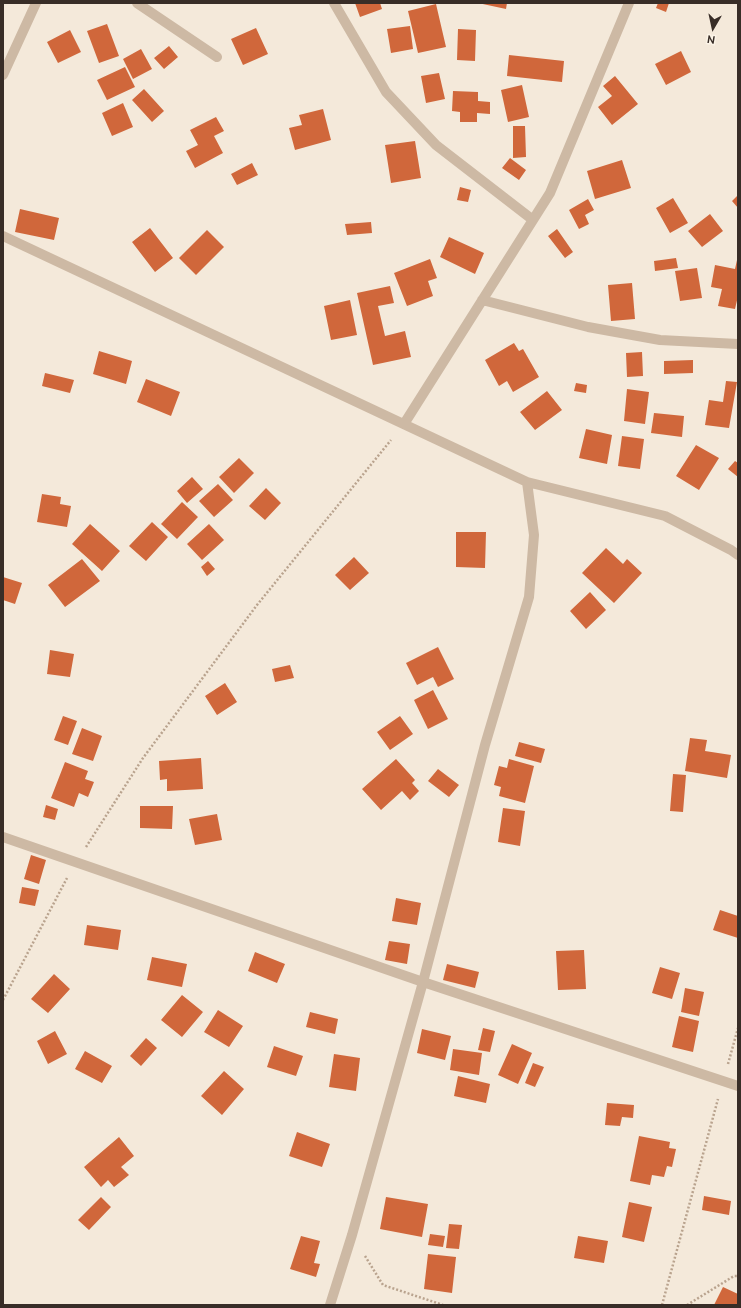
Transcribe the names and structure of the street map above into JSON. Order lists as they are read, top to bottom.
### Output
{
  "north": "bottom"
}
